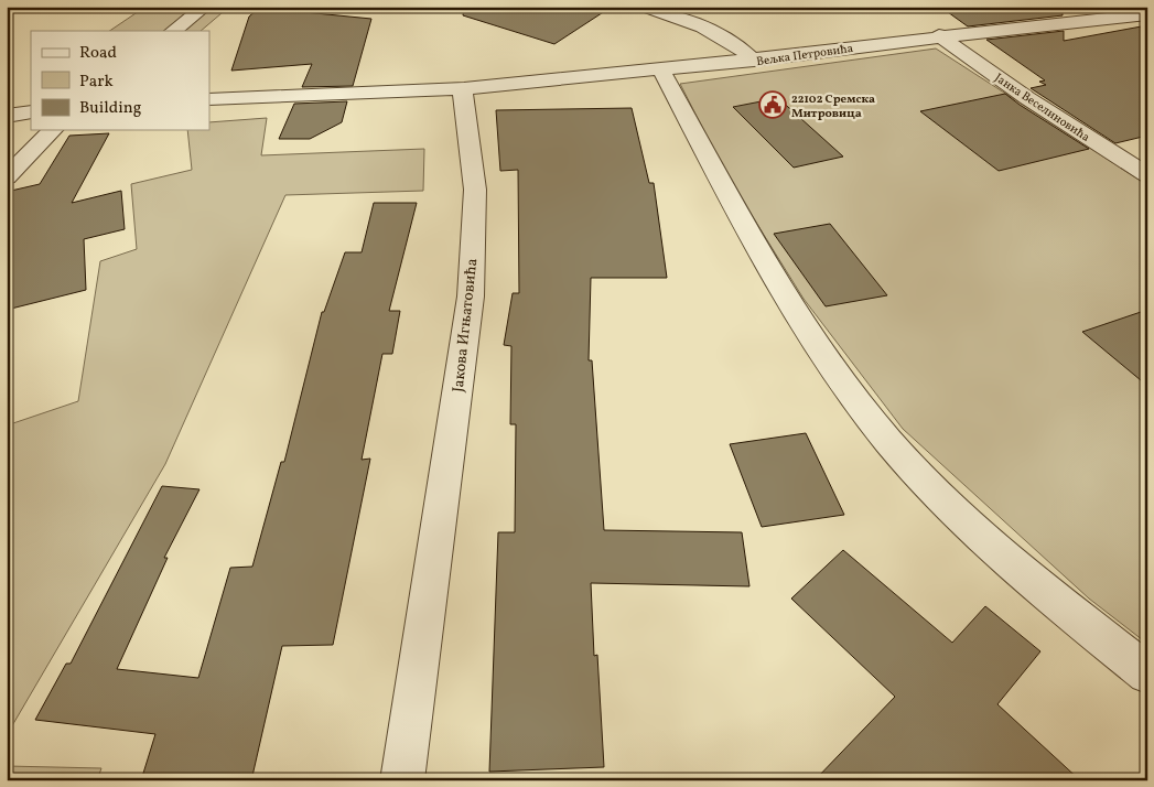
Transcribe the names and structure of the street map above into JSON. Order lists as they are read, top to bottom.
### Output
{
  "streets": {
    "street": ["Вељка Петровића", "Јанка Веселиновића", "Јакова Игњатовића"]
  },
  "crossings": [
    ["Вељка Петровића", "Јанка Веселиновића"],
    ["Вељка Петровића", "Јакова Игњатовића"]
  ],
  "places": {
    "public building": ["22102 Сремска Митровица"]
  },
  "legend": ["Road", "Park", "Building"]
}
